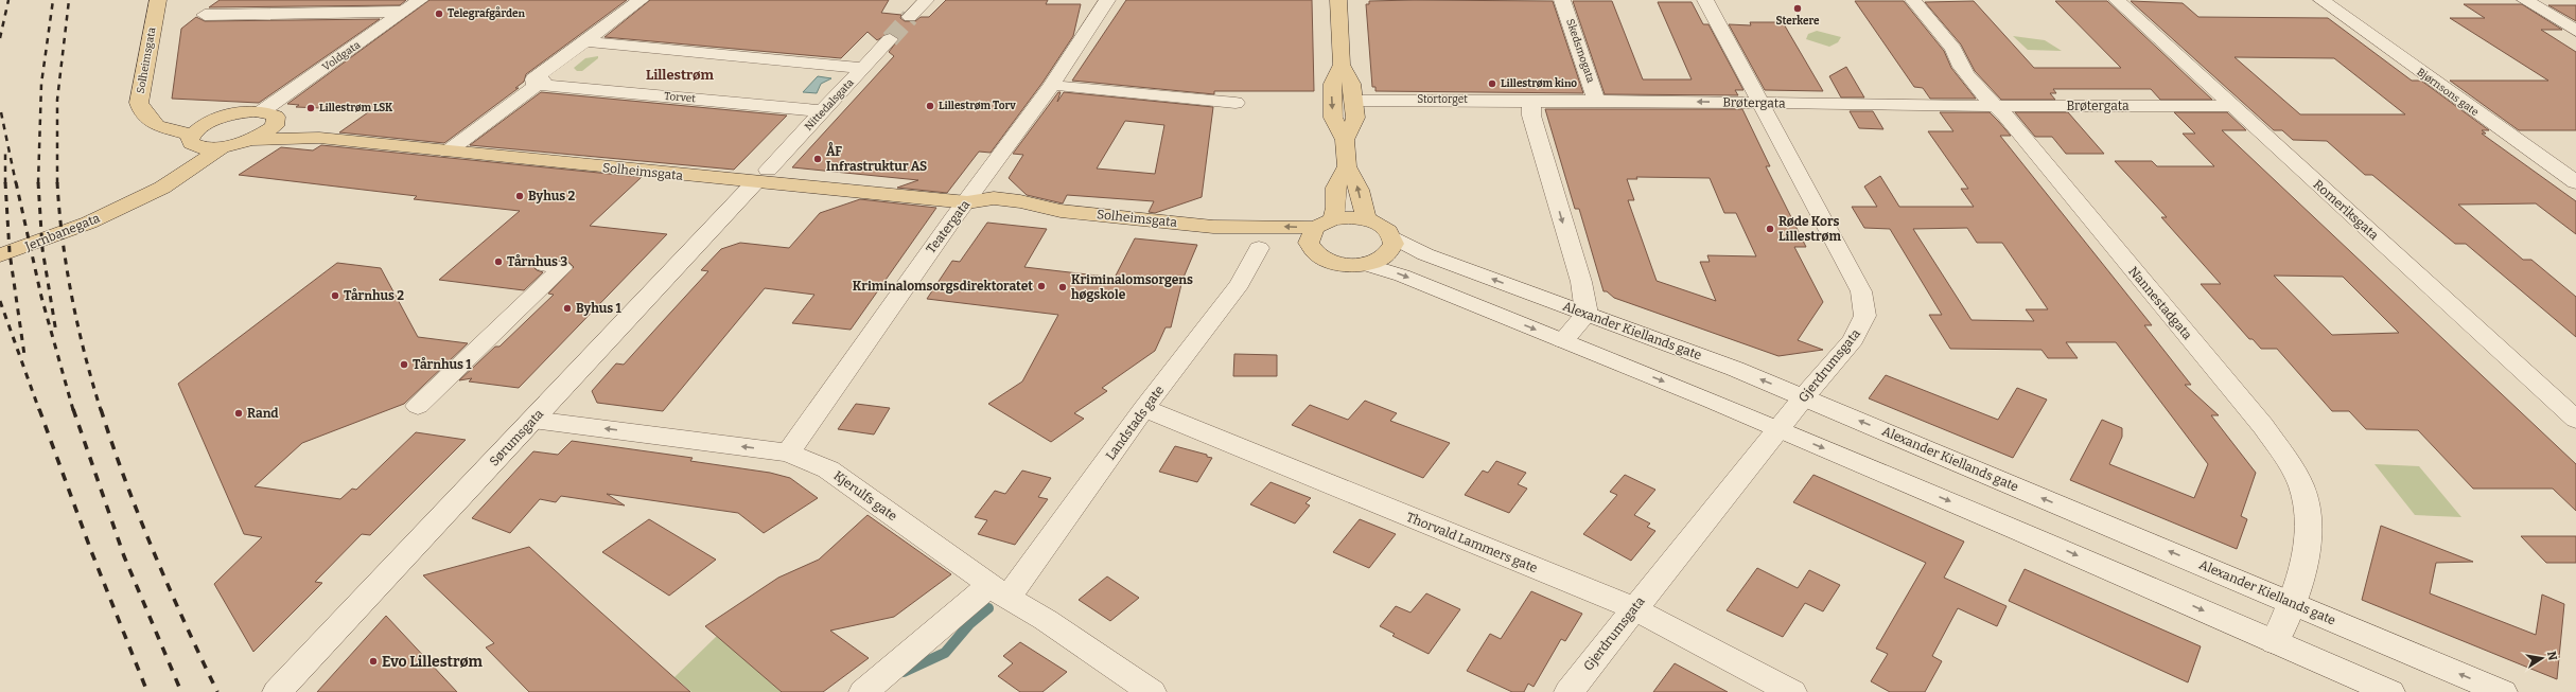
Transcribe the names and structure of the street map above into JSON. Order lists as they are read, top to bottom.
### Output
{
  "streets": {
    "main road": ["Solheimsgata", "Jernbanegata"],
    "street": [
      "Skedsmogata",
      "Voldgata",
      "Bjørnsons gate",
      "Torvet",
      "Stortorget",
      "Brøtergata",
      "Nittedalsgata",
      "Romeriksgata",
      "Teatergata",
      "Nannestadgata",
      "Alexander Kiellands gate",
      "Gjerdrumsgata",
      "Landstads gate",
      "Sørumsgata",
      "Kjerulfs gate",
      "Thorvald Lammers gate"
    ]
  },
  "crossings": [
    ["Skedsmogata", "Brøtergata"],
    ["Solheimsgata", "Nittedalsgata"],
    ["Solheimsgata", "Teatergata"],
    ["Solheimsgata", "Jernbanegata"],
    ["Solheimsgata", "Sørumsgata"],
    ["Torvet", "Nittedalsgata"],
    ["Stortorget", "Brøtergata"],
    ["Brøtergata", "Romeriksgata"],
    ["Brøtergata", "Nannestadgata"],
    ["Brøtergata", "Gjerdrumsgata"],
    ["Nittedalsgata", "Sørumsgata"],
    ["Teatergata", "Kjerulfs gate"],
    ["Nannestadgata", "Alexander Kiellands gate"],
    ["Alexander Kiellands gate", "Gjerdrumsgata"],
    ["Gjerdrumsgata", "Thorvald Lammers gate"],
    ["Landstads gate", "Kjerulfs gate"],
    ["Landstads gate", "Thorvald Lammers gate"],
    ["Sørumsgata", "Kjerulfs gate"]
  ],
  "one_way": ["Kjerulfs gate"],
  "districts": ["Lillestrøm"],
  "places": [
    "Sterkere",
    "Telegrafgården",
    "Lillestrøm kino",
    "Lillestrøm Torv",
    "Lillestrøm LSK",
    "ÅF Infrastruktur AS",
    "Byhus 2",
    "Røde Kors Lillestrøm",
    "Tårnhus 3",
    "Kriminalomsorgsdirektoratet",
    "Kriminalomsorgens høgskole",
    "Tårnhus 2",
    "Byhus 1",
    "Tårnhus 1",
    "Rand",
    "Evo Lillestrøm"
  ],
  "north": "right"
}
